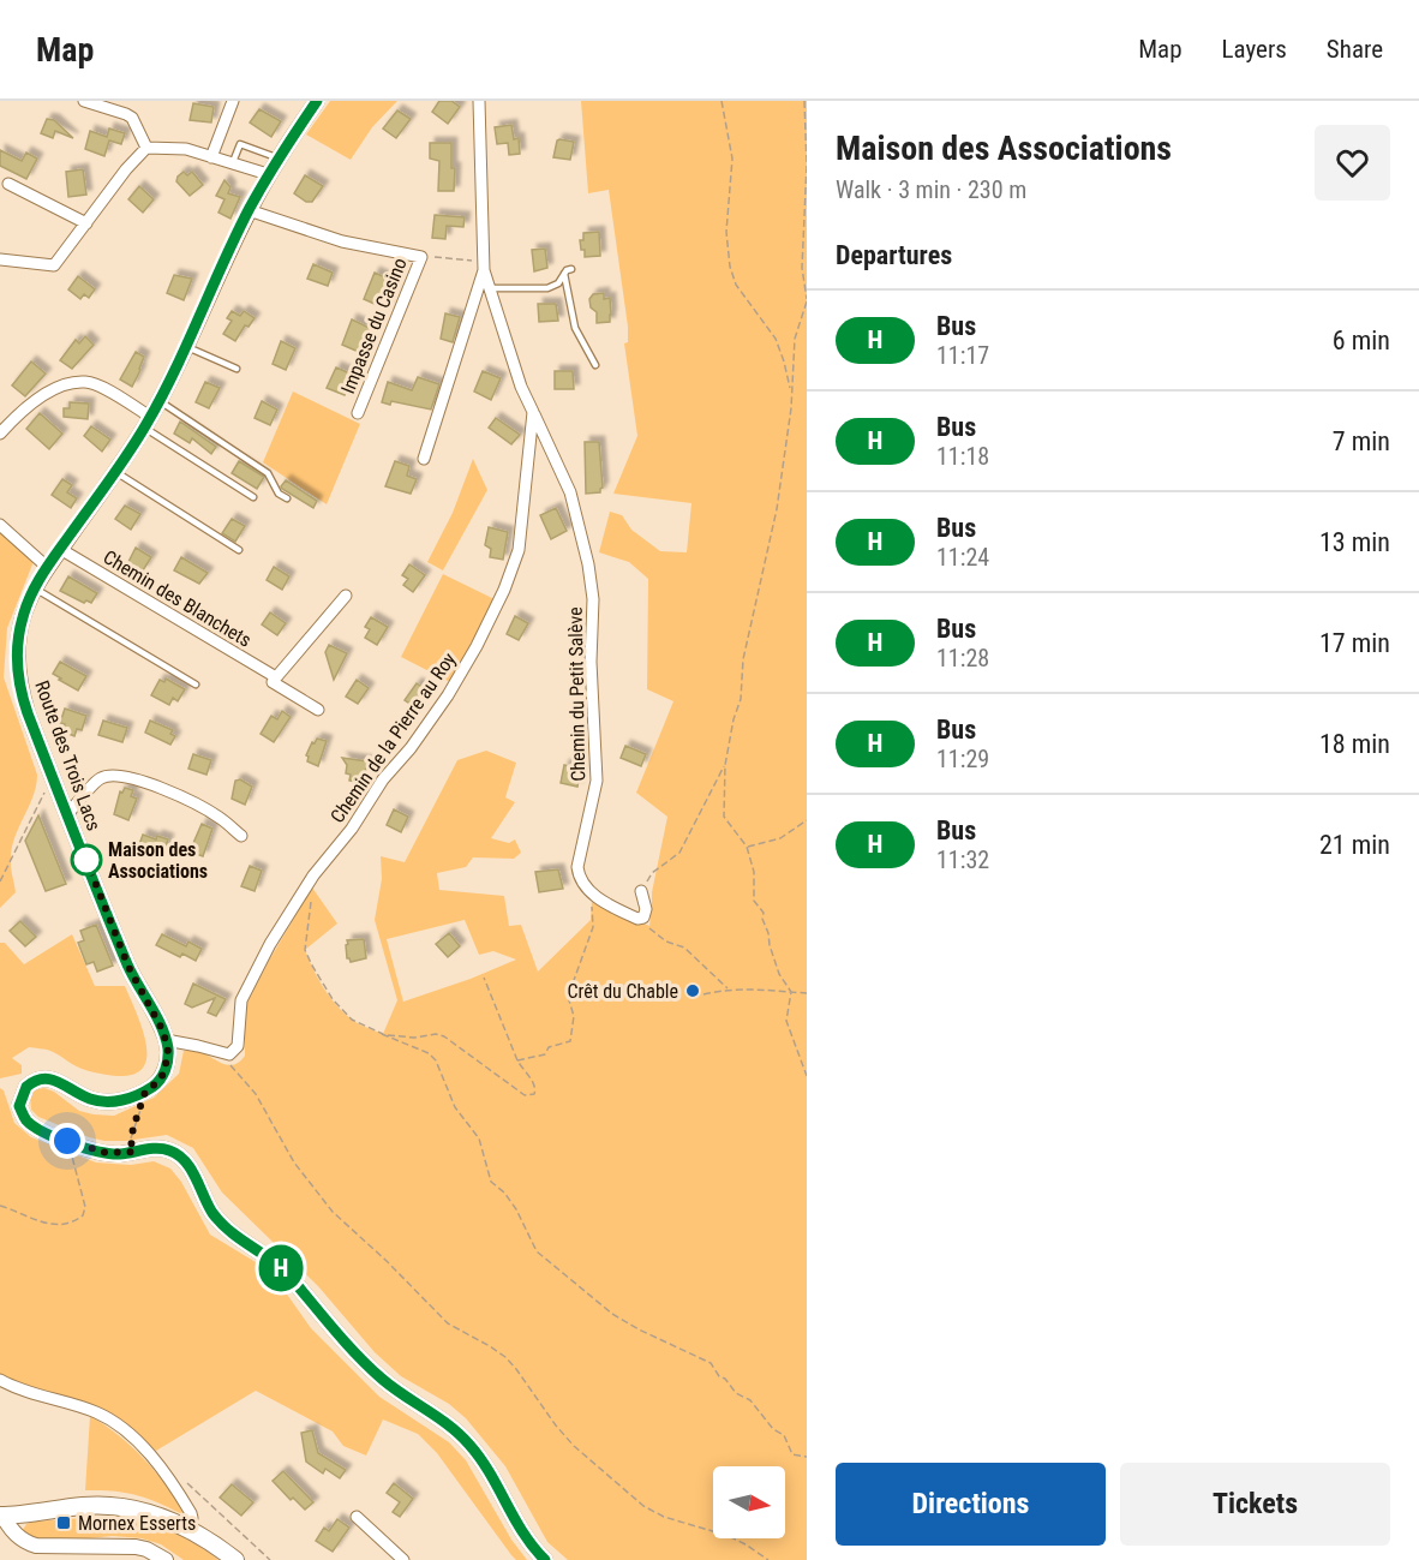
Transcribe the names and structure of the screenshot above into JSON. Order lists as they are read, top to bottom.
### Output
{
  "streets": {
    "street": [
      "Impasse du Casino",
      "Chemin des Blanchets",
      "Chemin du Petit Salève",
      "Chemin de la Pierre au Roy",
      "Route des Trois Lacs"
    ]
  },
  "crossings": [
    ["Impasse du Casino", "Route des Trois Lacs"],
    ["Chemin des Blanchets", "Route des Trois Lacs"],
    ["Chemin du Petit Salève", "Chemin de la Pierre au Roy"]
  ],
  "places": {
    "other": ["Maison des Associations", "Crêt du Chable"],
    "transit": ["Mornex Esserts"]
  },
  "lines": ["bus line H"],
  "north": "right",
  "page": {
    "header": "Map",
    "nav": ["Map", "Layers", "Share"],
    "on_map": "H",
    "heading": [
      ["Maison des Associations", "Walk · 3 min · 230 m"],
      "Departures"
    ],
    "list": [
      {
        "mark": "H",
        "name": "Bus",
        "note": "11:17",
        "value": "6 min"
      },
      {
        "mark": "H",
        "name": "Bus",
        "note": "11:18",
        "value": "7 min"
      },
      {
        "mark": "H",
        "name": "Bus",
        "note": "11:24",
        "value": "13 min"
      },
      {
        "mark": "H",
        "name": "Bus",
        "note": "11:28",
        "value": "17 min"
      },
      {
        "mark": "H",
        "name": "Bus",
        "note": "11:29",
        "value": "18 min"
      },
      {
        "mark": "H",
        "name": "Bus",
        "note": "11:32",
        "value": "21 min"
      }
    ],
    "buttons": ["Directions", "Tickets"]
  }
}
